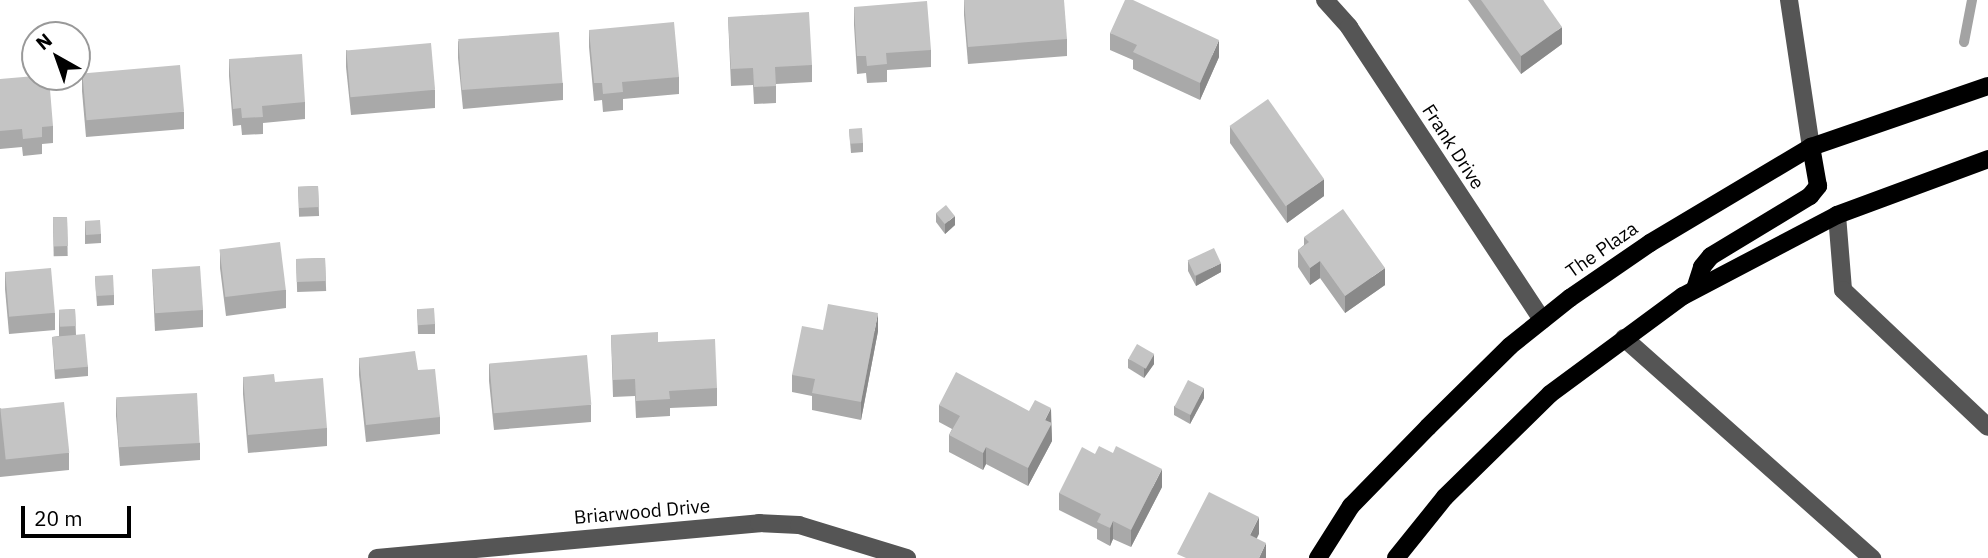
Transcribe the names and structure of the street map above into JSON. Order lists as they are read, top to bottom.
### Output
{
  "streets": {
    "main road": ["The Plaza"],
    "street": ["Frank Drive", "Briarwood Drive"]
  },
  "crossings": [
    ["Frank Drive", "The Plaza"]
  ],
  "scale_bar": "20 m",
  "north": "top left"
}
